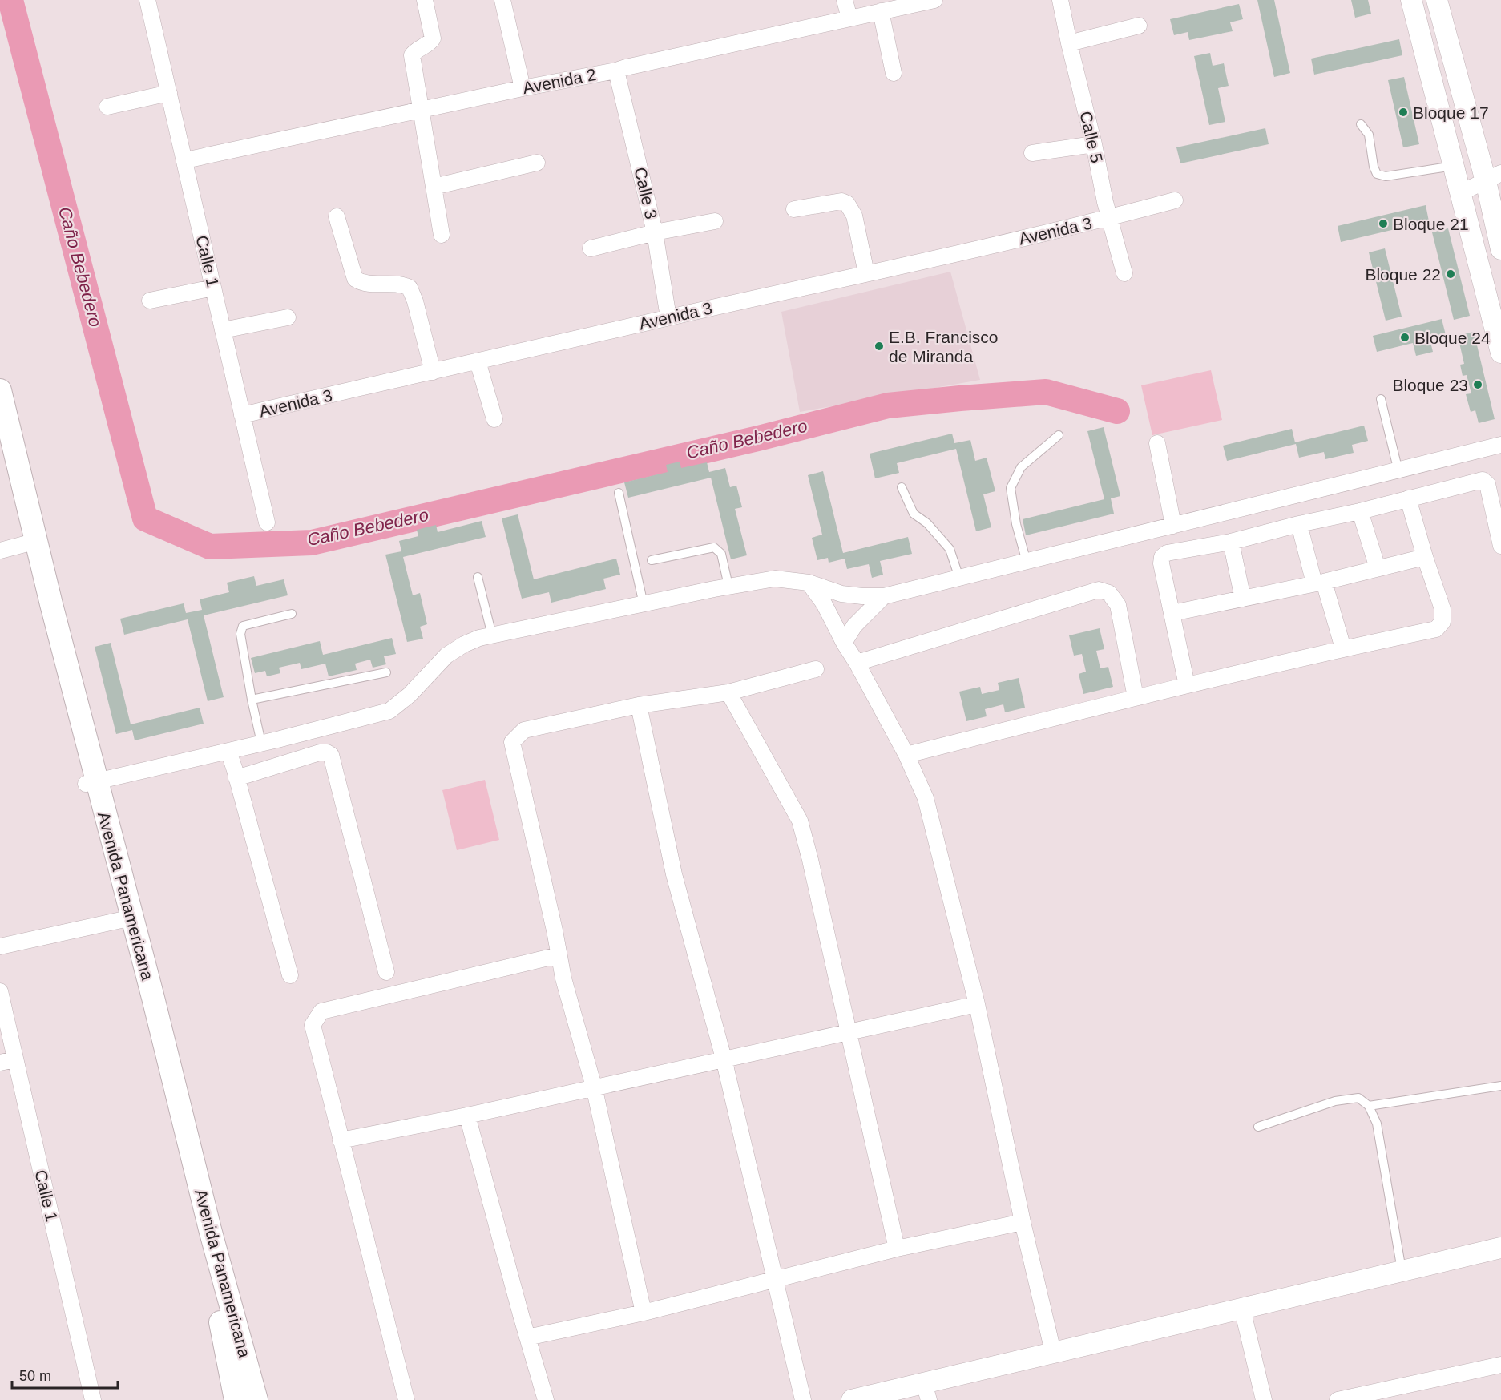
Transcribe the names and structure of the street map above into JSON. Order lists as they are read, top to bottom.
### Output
{
  "streets": {
    "main road": ["Avenida Panamericana"],
    "street": [
      "Avenida 2",
      "Calle 5",
      "Calle 3",
      "Avenida 3",
      "Calle 1"
    ]
  },
  "crossings": [
    ["Avenida 2", "Calle 3"],
    ["Avenida 2", "Calle 1"],
    ["Calle 5", "Avenida 3"],
    ["Calle 3", "Avenida 3"],
    ["Avenida 3", "Calle 1"]
  ],
  "water": ["Caño Bebedero"],
  "places": [
    "Bloque 17",
    "Bloque 21",
    "Bloque 22",
    "Bloque 24",
    "E.B. Francisco de Miranda",
    "Bloque 23"
  ],
  "scale_bar": "50 m"
}
